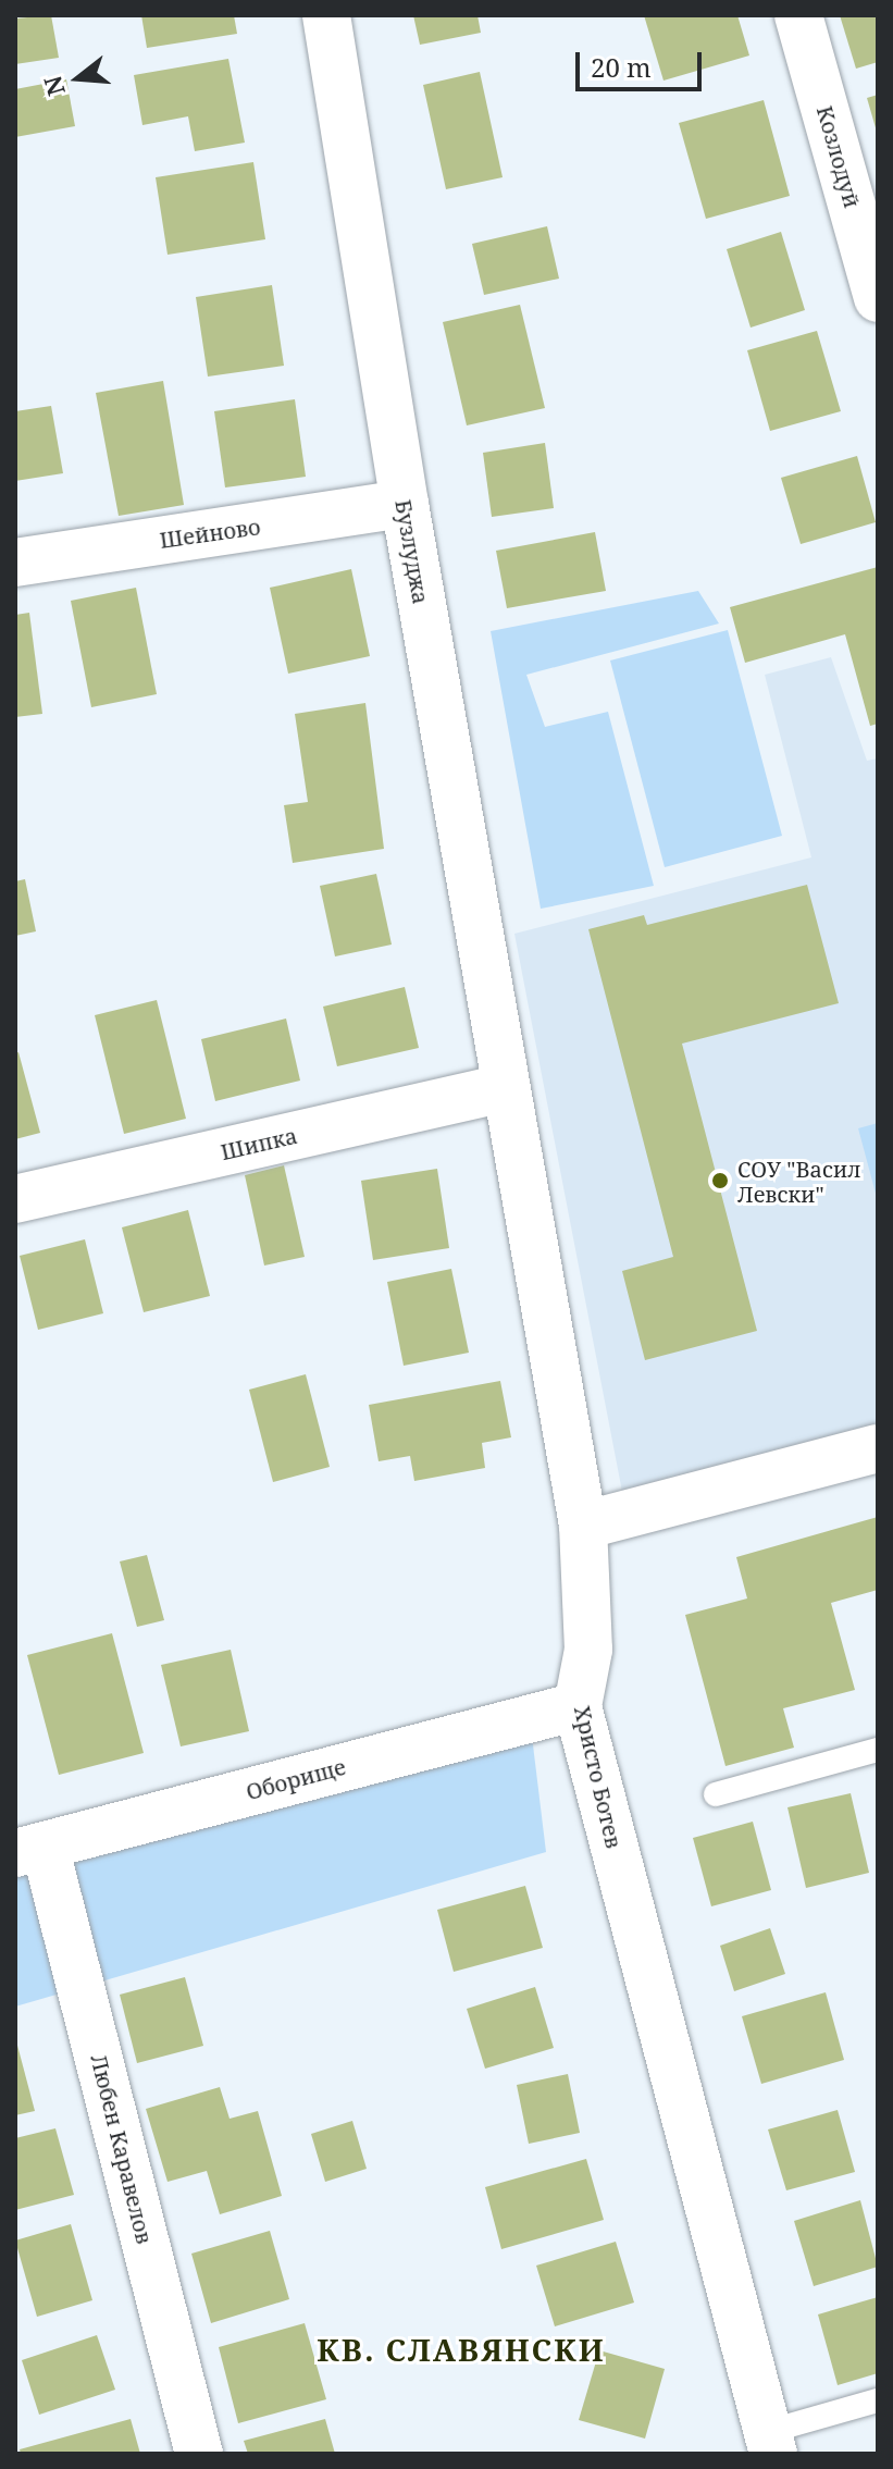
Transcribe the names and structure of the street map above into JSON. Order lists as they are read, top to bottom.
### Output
{
  "streets": {
    "street": [
      "Козлодуй",
      "Шейново",
      "Бузлуджа",
      "Шипка",
      "Христо Ботев",
      "Оборище",
      "Любен Каравелов"
    ]
  },
  "crossings": [
    ["Шейново", "Бузлуджа"],
    ["Бузлуджа", "Шипка"],
    ["Бузлуджа", "Христо Ботев"],
    ["Шипка", "Христо Ботев"],
    ["Христо Ботев", "Оборище"],
    ["Оборище", "Любен Каравелов"]
  ],
  "districts": ["КВ. СЛАВЯНСКИ"],
  "places": ["СОУ \"Васил Левски\""],
  "scale_bar": "20 m",
  "north": "left"
}
